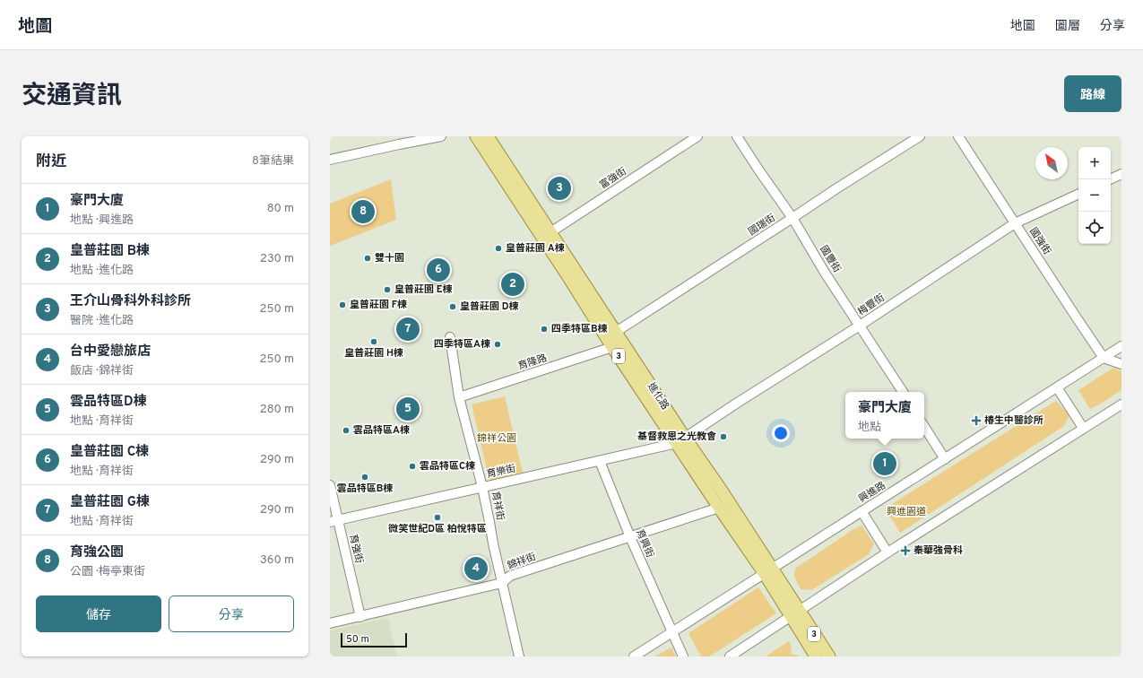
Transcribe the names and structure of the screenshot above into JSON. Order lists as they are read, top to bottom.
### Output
{
  "streets": {
    "main road": ["3", "進化路"],
    "street": [
      "富強街",
      "國瑞街",
      "國強街",
      "國豐街",
      "梅豐街",
      "育隆路",
      "育樂街",
      "興進路",
      "育祥街",
      "育興街",
      "育強街",
      "錦祥街"
    ]
  },
  "crossings": [
    ["富強街", "進化路"],
    ["國瑞街", "國豐街"],
    ["國瑞街", "進化路"],
    ["國強街", "梅豐街"],
    ["國強街", "興進路"],
    ["國豐街", "梅豐街"],
    ["梅豐街", "進化路"],
    ["梅豐街", "育樂街"],
    ["育隆路", "進化路"],
    ["育隆路", "育祥街"],
    ["進化路", "育樂街"],
    ["進化路", "興進路"],
    ["進化路", "錦祥街"],
    ["育樂街", "育祥街"],
    ["育樂街", "育興街"],
    ["育樂街", "育強街"],
    ["興進路", "育興街"],
    ["育祥街", "錦祥街"],
    ["育興街", "錦祥街"],
    ["育強街", "錦祥街"]
  ],
  "parks": ["錦祥公園", "興進園道"],
  "places": {
    "other": [
      "皇普莊園 A棟",
      "雙十園",
      "皇普莊園 E棟",
      "皇普莊園 F棟",
      "皇普莊園 D棟",
      "四季特區B棟",
      "皇普莊園 H棟",
      "四季特區A棟",
      "雲品特區A棟",
      "基督救恩之光教會",
      "雲品特區C棟",
      "雲品特區B棟",
      "微笑世紀D區 柏悅特區"
    ],
    "health": ["椿生中醫診所", "秦華強骨科"]
  },
  "scale_bar": "50 m",
  "north": "top left",
  "page": {
    "header": "地圖",
    "nav": ["地圖", "圖層", "分享"],
    "title": "交通資訊",
    "buttons": [
      "路線",
      ["儲存", "分享"]
    ],
    "heading": ["附近", "8筆結果"],
    "map_buttons": ["+", "−"],
    "pins": [
      "3",
      "8",
      "6",
      "2",
      "7",
      "5",
      "1",
      "4"
    ],
    "list": [
      {
        "mark": "1",
        "name": "豪門大廈",
        "note": "地點 · 興進路",
        "value": "80 m"
      },
      {
        "mark": "2",
        "name": "皇普莊園 B棟",
        "note": "地點 · 進化路",
        "value": "230 m"
      },
      {
        "mark": "3",
        "name": "王介山骨科外科診所",
        "note": "醫院 · 進化路",
        "value": "250 m"
      },
      {
        "mark": "4",
        "name": "台中愛戀旅店",
        "note": "飯店 · 錦祥街",
        "value": "250 m"
      },
      {
        "mark": "5",
        "name": "雲品特區D棟",
        "note": "地點 · 育祥街",
        "value": "280 m"
      },
      {
        "mark": "6",
        "name": "皇普莊園 C棟",
        "note": "地點 · 育祥街",
        "value": "290 m"
      },
      {
        "mark": "7",
        "name": "皇普莊園 G棟",
        "note": "地點 · 育祥街",
        "value": "290 m"
      },
      {
        "mark": "8",
        "name": "育強公園",
        "note": "公園 · 梅亭東街",
        "value": "360 m"
      }
    ],
    "popup": ["豪門大廈", "地點"],
    "scale": "50 m"
  }
}
